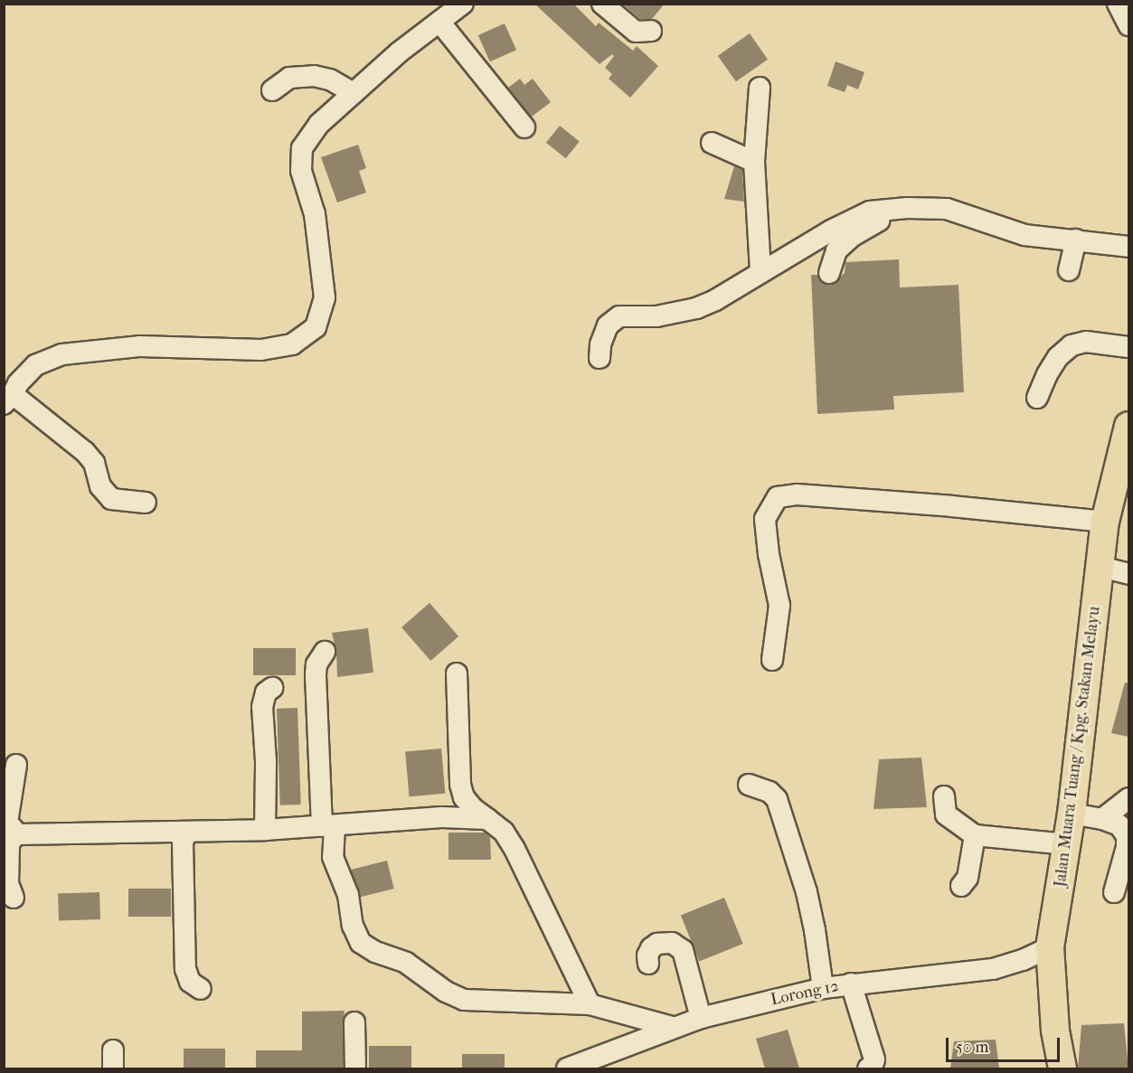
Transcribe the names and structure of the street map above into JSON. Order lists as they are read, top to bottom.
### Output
{
  "streets": {
    "main road": ["Jalan Muara Tuang / Kpg. Stakan Melayu"],
    "street": ["Lorong 12"]
  },
  "crossings": [
    ["Jalan Muara Tuang / Kpg. Stakan Melayu", "Lorong 12"]
  ],
  "scale_bar": "50 m"
}
